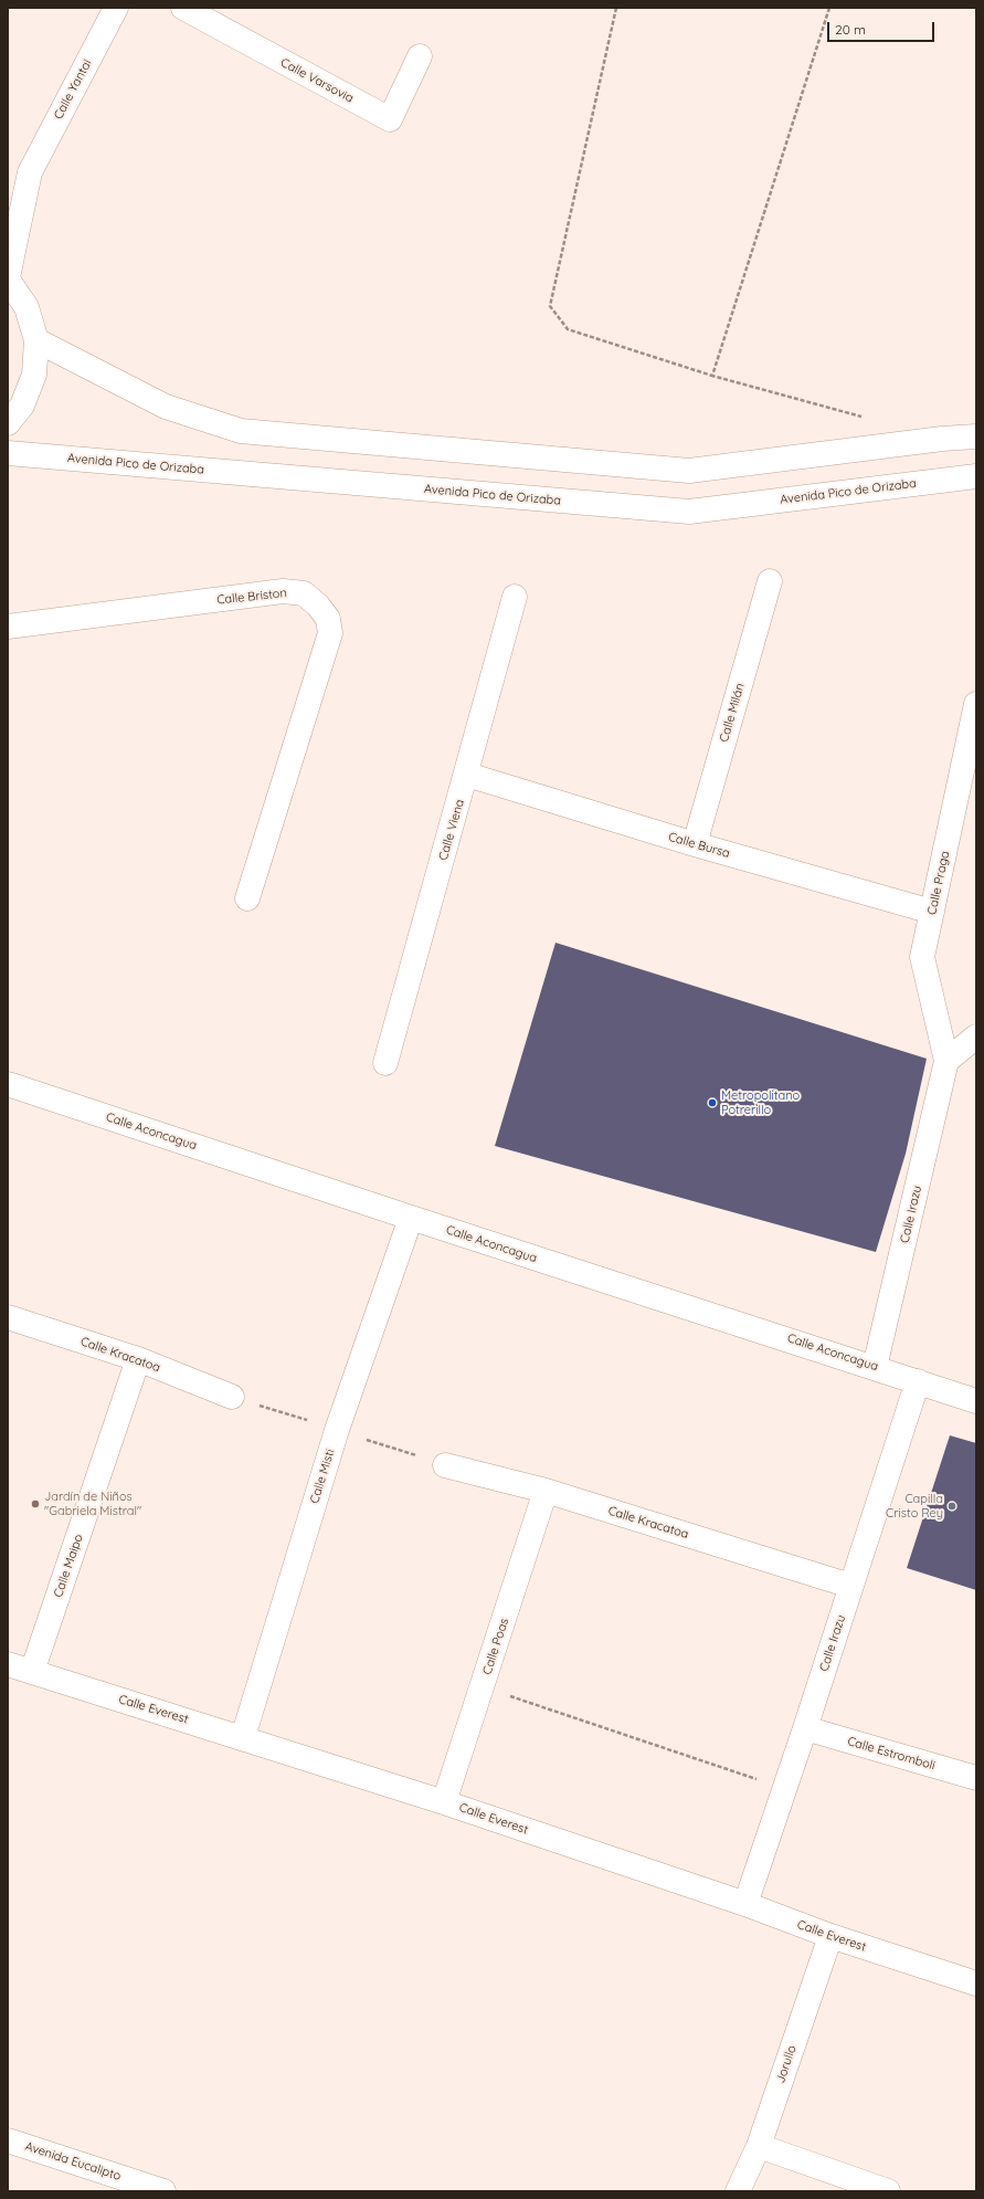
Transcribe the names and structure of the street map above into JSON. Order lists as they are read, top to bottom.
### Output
{
  "streets": {
    "street": [
      "Calle Varsovia",
      "Calle Yantai",
      "Avenida Pico de Orizaba",
      "Calle Briston",
      "Calle Milán",
      "Calle Viena",
      "Calle Bursa",
      "Calle Praga",
      "Calle Aconcagua",
      "Calle Irazu",
      "Calle Kracatoa",
      "Calle Misti",
      "Calle Maipo",
      "Calle Poas",
      "Calle Everest",
      "Calle Estromboli",
      "Jorullo",
      "Avenida Eucalipto"
    ]
  },
  "crossings": [
    ["Calle Milán", "Calle Bursa"],
    ["Calle Viena", "Calle Bursa"],
    ["Calle Bursa", "Calle Praga"],
    ["Calle Praga", "Calle Irazu"],
    ["Calle Aconcagua", "Calle Irazu"],
    ["Calle Aconcagua", "Calle Misti"],
    ["Calle Irazu", "Calle Kracatoa"],
    ["Calle Irazu", "Calle Everest"],
    ["Calle Irazu", "Calle Estromboli"],
    ["Calle Kracatoa", "Calle Maipo"],
    ["Calle Kracatoa", "Calle Poas"],
    ["Calle Misti", "Calle Everest"],
    ["Calle Maipo", "Calle Everest"],
    ["Calle Poas", "Calle Everest"],
    ["Calle Everest", "Jorullo"]
  ],
  "places": ["Metropolitano Potrerillo", "Jardín de Niños \"Gabriela Mistral\"", "Capilla Cristo Rey"],
  "scale_bar": "20 m"
}
